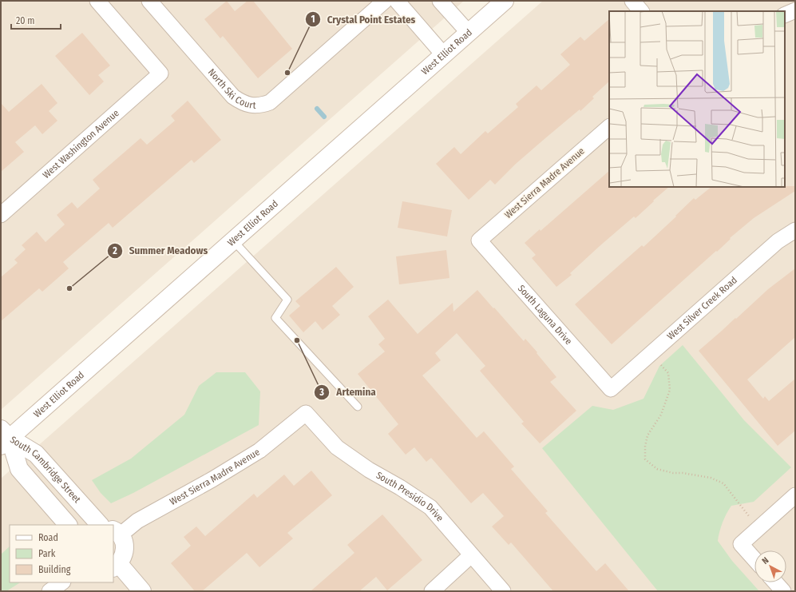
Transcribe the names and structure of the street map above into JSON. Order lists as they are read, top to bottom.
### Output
{
  "streets": {
    "main road": ["West Elliot Road", "South Cambridge Street"],
    "street": [
      "North Ski Court",
      "West Washington Avenue",
      "West Sierra Madre Avenue",
      "West Silver Creek Road",
      "South Laguna Drive",
      "South Presidio Drive"
    ]
  },
  "crossings": [
    ["West Elliot Road", "South Cambridge Street"],
    ["West Sierra Madre Avenue", "South Laguna Drive"],
    ["West Sierra Madre Avenue", "South Presidio Drive"],
    ["West Silver Creek Road", "South Laguna Drive"]
  ],
  "places": ["Crystal Point Estates", "Summer Meadows", "Artemina"],
  "legend": ["Road", "Park", "Building"],
  "scale_bar": "20 m",
  "north": "top left"
}
